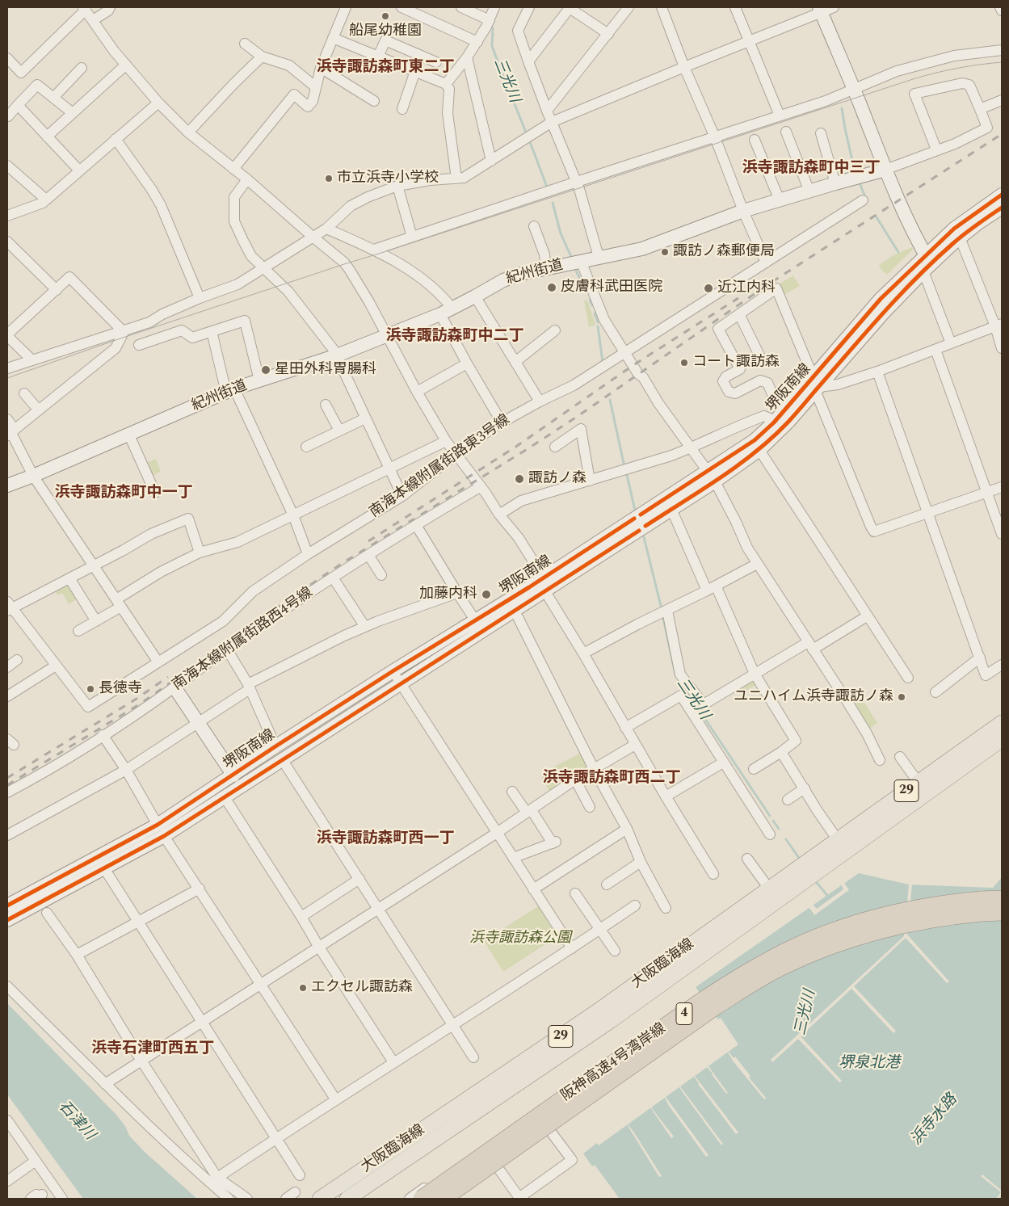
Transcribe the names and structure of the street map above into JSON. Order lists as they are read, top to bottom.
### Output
{
  "streets": {
    "highway": ["4", "阪神高速4号湾岸線"],
    "main road": [
      "紀州街道",
      "堺阪南線",
      "29",
      "大阪臨海線"
    ],
    "street": ["南海本線附属街路東3号線", "南海本線附属街路西4号線"]
  },
  "districts": [
    "浜寺諏訪森町東二丁",
    "浜寺諏訪森町中三丁",
    "浜寺諏訪森町中二丁",
    "浜寺諏訪森町中一丁",
    "浜寺諏訪森町西二丁",
    "浜寺諏訪森町西一丁",
    "浜寺石津町西五丁"
  ],
  "water": [
    "三光川",
    "堺泉北港",
    "浜寺水路",
    "石津川"
  ],
  "parks": ["浜寺諏訪森公園"],
  "places": [
    "船尾幼稚園",
    "市立浜寺小学校",
    "諏訪ノ森郵便局",
    "皮膚科武田医院",
    "近江内科",
    "コート諏訪森",
    "星田外科胃腸科",
    "諏訪ノ森",
    "加藤内科",
    "長徳寺",
    "ユニハイム浜寺諏訪ノ森",
    "エクセル諏訪森"
  ]
}
